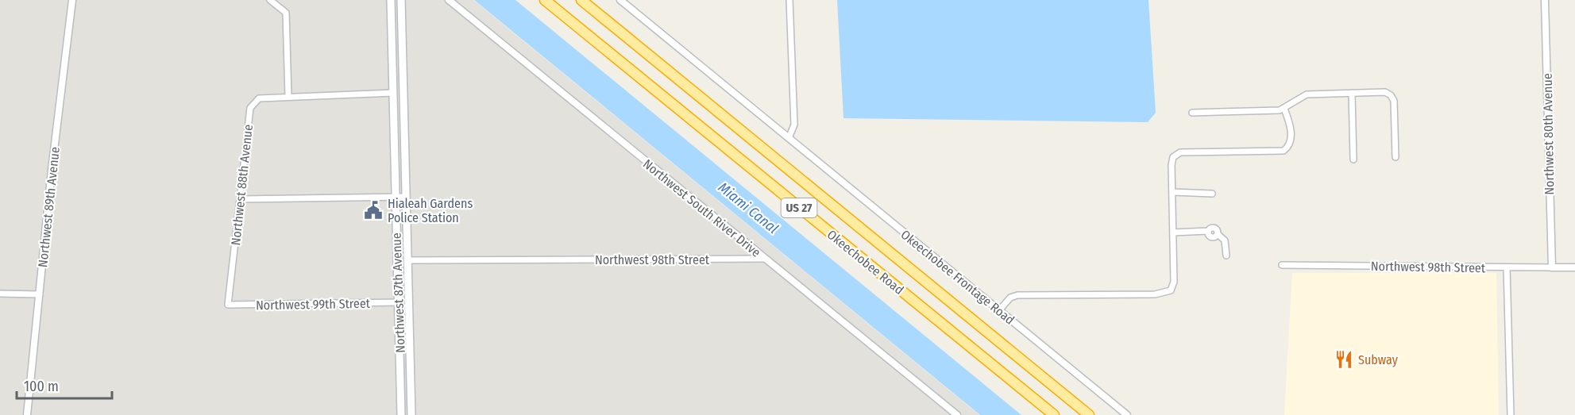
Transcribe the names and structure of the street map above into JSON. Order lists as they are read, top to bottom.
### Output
{
  "streets": {
    "highway": ["US 27", "Okeechobee Road"],
    "main road": ["Northwest 87th Avenue"],
    "street": [
      "Northwest 80th Avenue",
      "Northwest 88th Avenue",
      "Northwest 89th Avenue",
      "Northwest South River Drive",
      "Northwest 98th Street",
      "Okeechobee Frontage Road",
      "Northwest 99th Street"
    ]
  },
  "crossings": [
    ["Northwest 80th Avenue", "Northwest 98th Street"],
    ["Northwest 88th Avenue", "Northwest 87th Avenue"],
    ["Northwest 88th Avenue", "Northwest 99th Street"],
    ["Northwest South River Drive", "Northwest 98th Street"],
    ["Northwest 98th Street", "Northwest 87th Avenue"],
    ["Northwest 87th Avenue", "Northwest 99th Street"]
  ],
  "water": ["Miami Canal"],
  "places": {
    "public building": ["Hialeah Gardens Police Station"],
    "restaurant": ["Subway"]
  },
  "scale_bar": "100 m"
}
